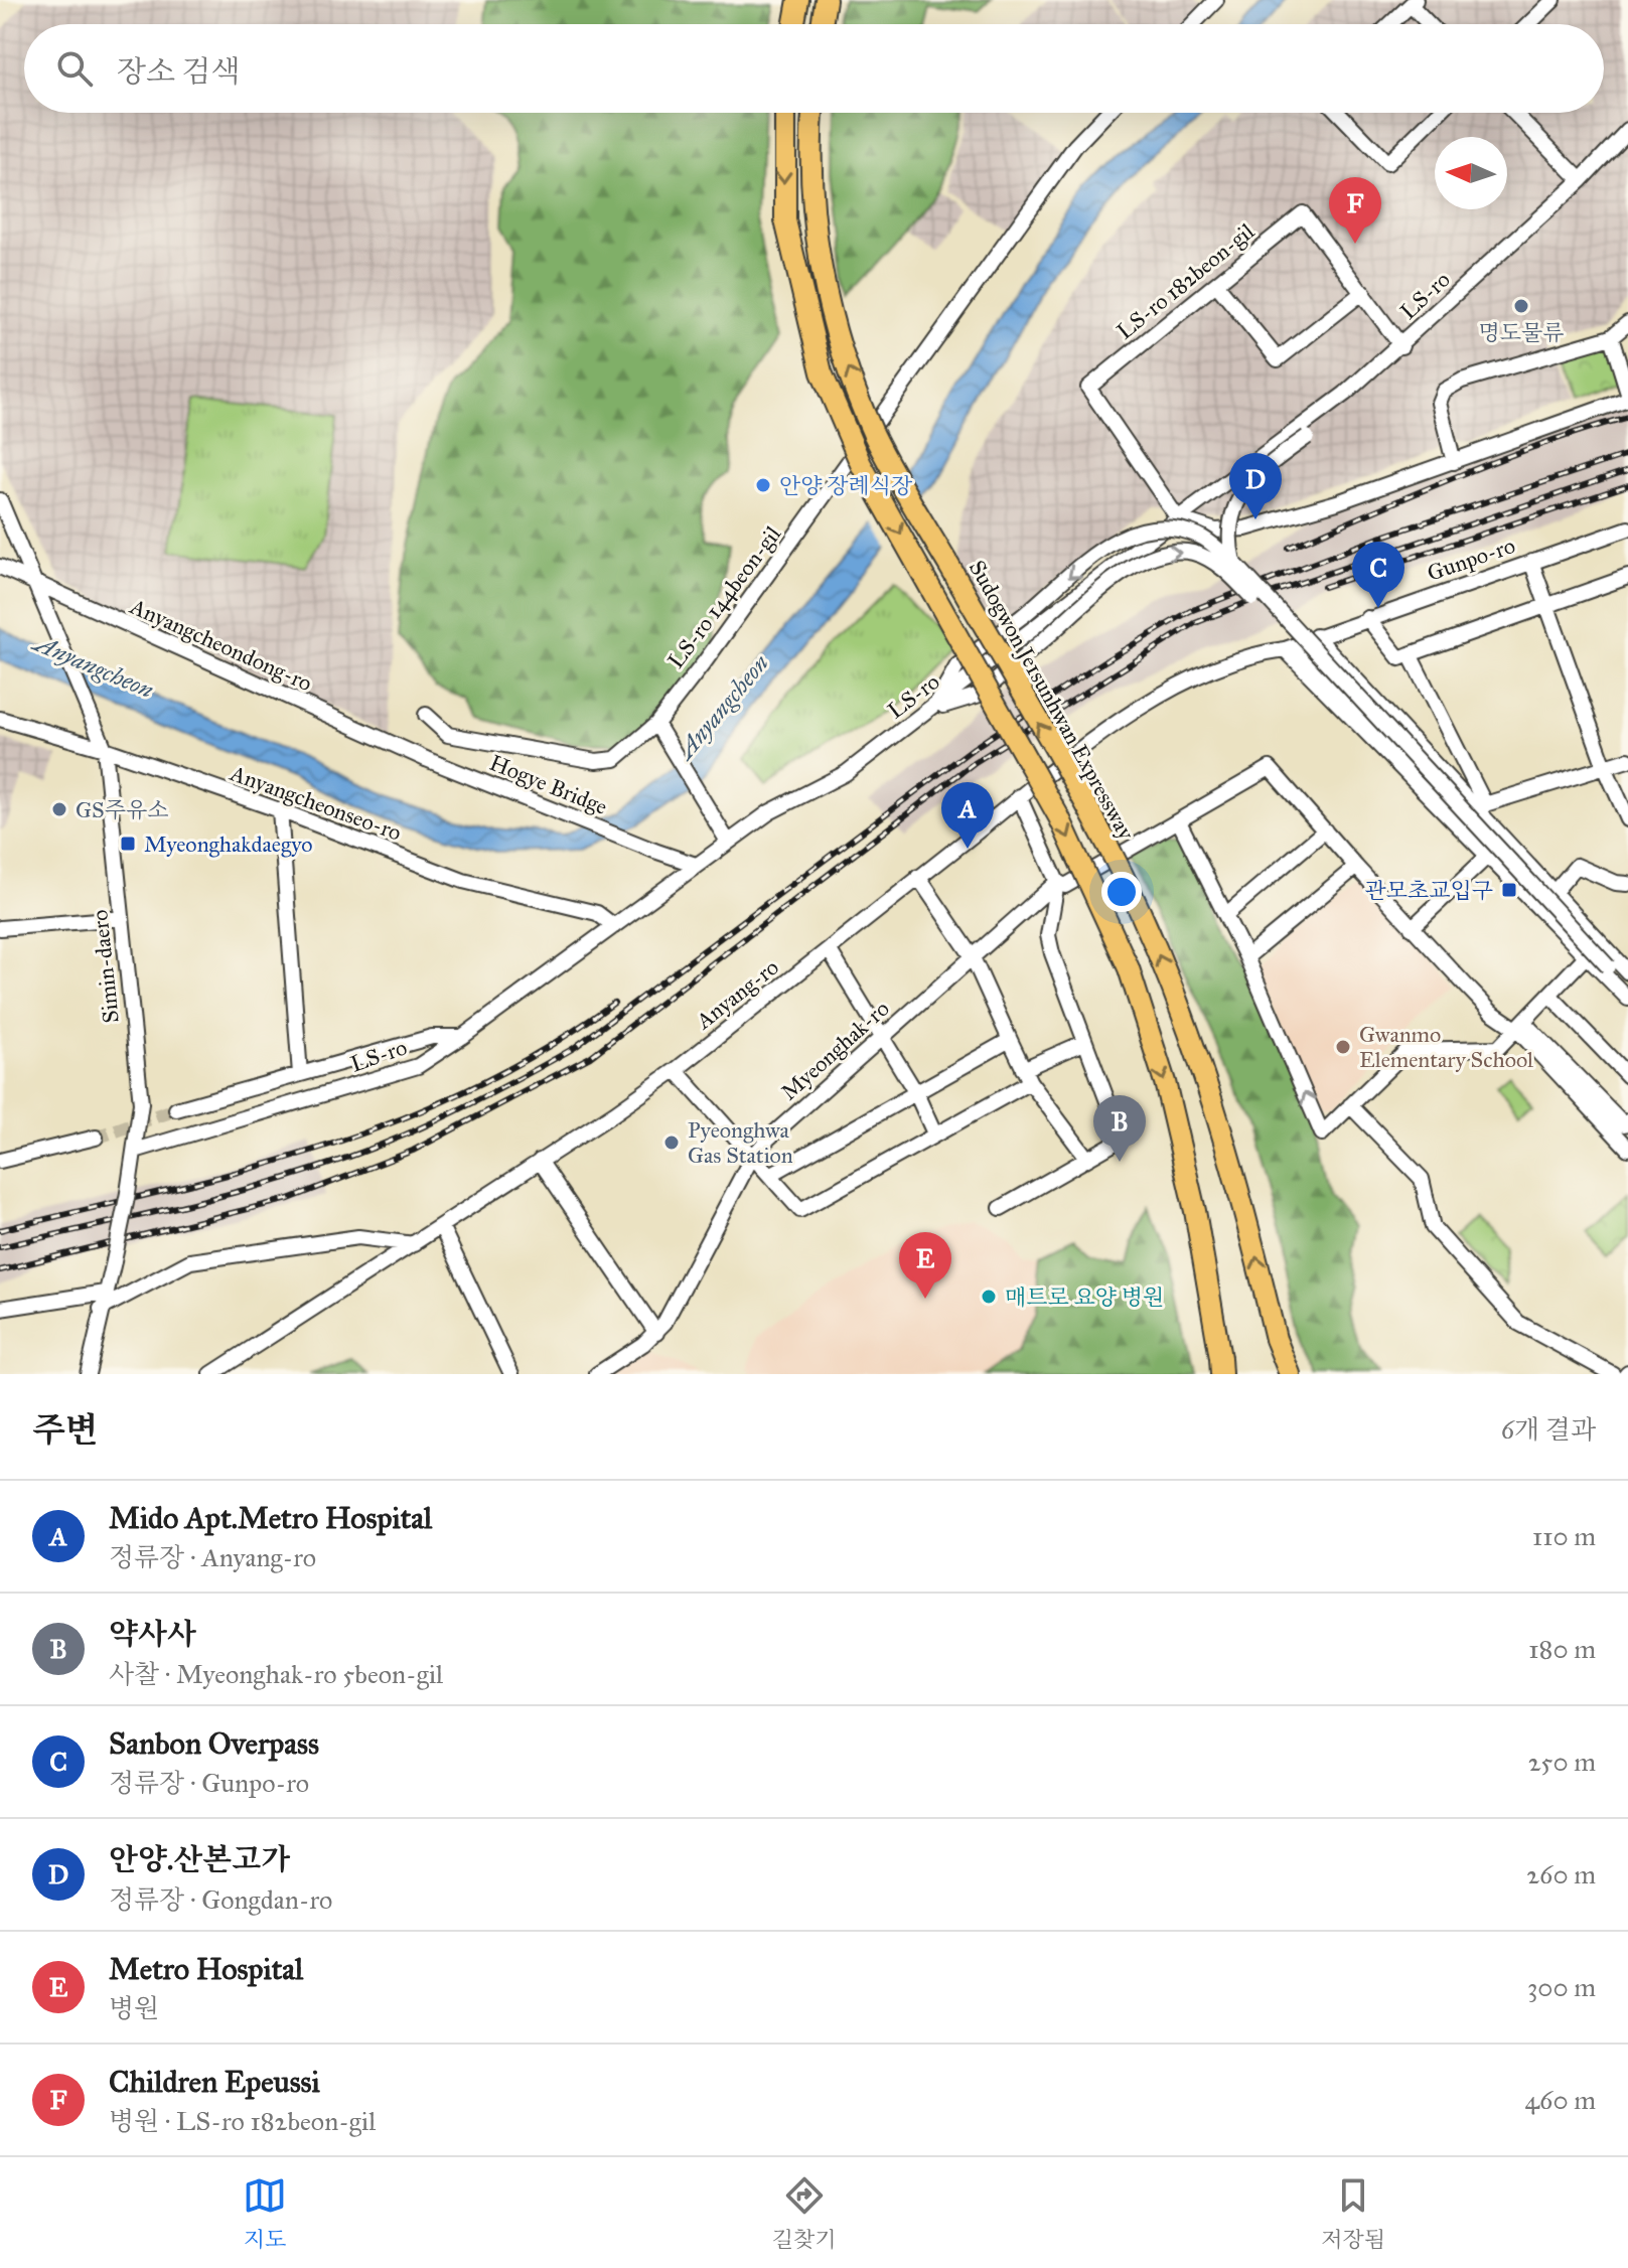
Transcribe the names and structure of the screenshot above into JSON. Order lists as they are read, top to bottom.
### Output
{
  "streets": {
    "highway": ["Sudogwon Je1sunhwan Expressway"],
    "street": [
      "LS-ro 182beon-gil",
      "LS-ro",
      "Gunpo-ro",
      "LS-ro 144beon-gil",
      "Anyangcheondong-ro",
      "Hogye Bridge",
      "Anyangcheonseo-ro",
      "Simin-daero",
      "Anyang-ro",
      "Myeonghak-ro"
    ]
  },
  "crossings": [
    ["LS-ro 182beon-gil", "LS-ro"],
    ["LS-ro", "Hogye Bridge"],
    ["LS-ro", "Anyangcheonseo-ro"],
    ["LS-ro", "Simin-daero"],
    ["Gunpo-ro", "Anyang-ro"],
    ["Anyangcheondong-ro", "Hogye Bridge"],
    ["Anyangcheondong-ro", "Simin-daero"],
    ["Anyangcheonseo-ro", "Simin-daero"]
  ],
  "water": ["Anyangcheon"],
  "places": {
    "other": [
      "명도물류",
      "안양 장례식장",
      "GS주유소",
      "Gwanmo Elementary School",
      "Pyeonghwa Gas Station",
      "매트로 요양 병원"
    ],
    "transit": ["Myeonghakdaegyo", "관모초교입구"]
  },
  "north": "left",
  "page": {
    "search": "장소 검색",
    "pins": [
      "F",
      "D",
      "C",
      "A",
      "B",
      "E"
    ],
    "heading": ["주변", "6개 결과"],
    "list": [
      {
        "mark": "A",
        "name": "Mido Apt.Metro Hospital",
        "note": "정류장 · Anyang-ro",
        "value": "110 m"
      },
      {
        "mark": "B",
        "name": "약사사",
        "note": "사찰 · Myeonghak-ro 5beon-gil",
        "value": "180 m"
      },
      {
        "mark": "C",
        "name": "Sanbon Overpass",
        "note": "정류장 · Gunpo-ro",
        "value": "250 m"
      },
      {
        "mark": "D",
        "name": "안양.산본고가",
        "note": "정류장 · Gongdan-ro",
        "value": "260 m"
      },
      {
        "mark": "E",
        "name": "Metro Hospital",
        "note": "병원",
        "value": "300 m"
      },
      {
        "mark": "F",
        "name": "Children Epeussi",
        "note": "병원 · LS-ro 182beon-gil",
        "value": "460 m"
      }
    ],
    "nav": ["지도", "길찾기", "저장됨"]
  }
}
